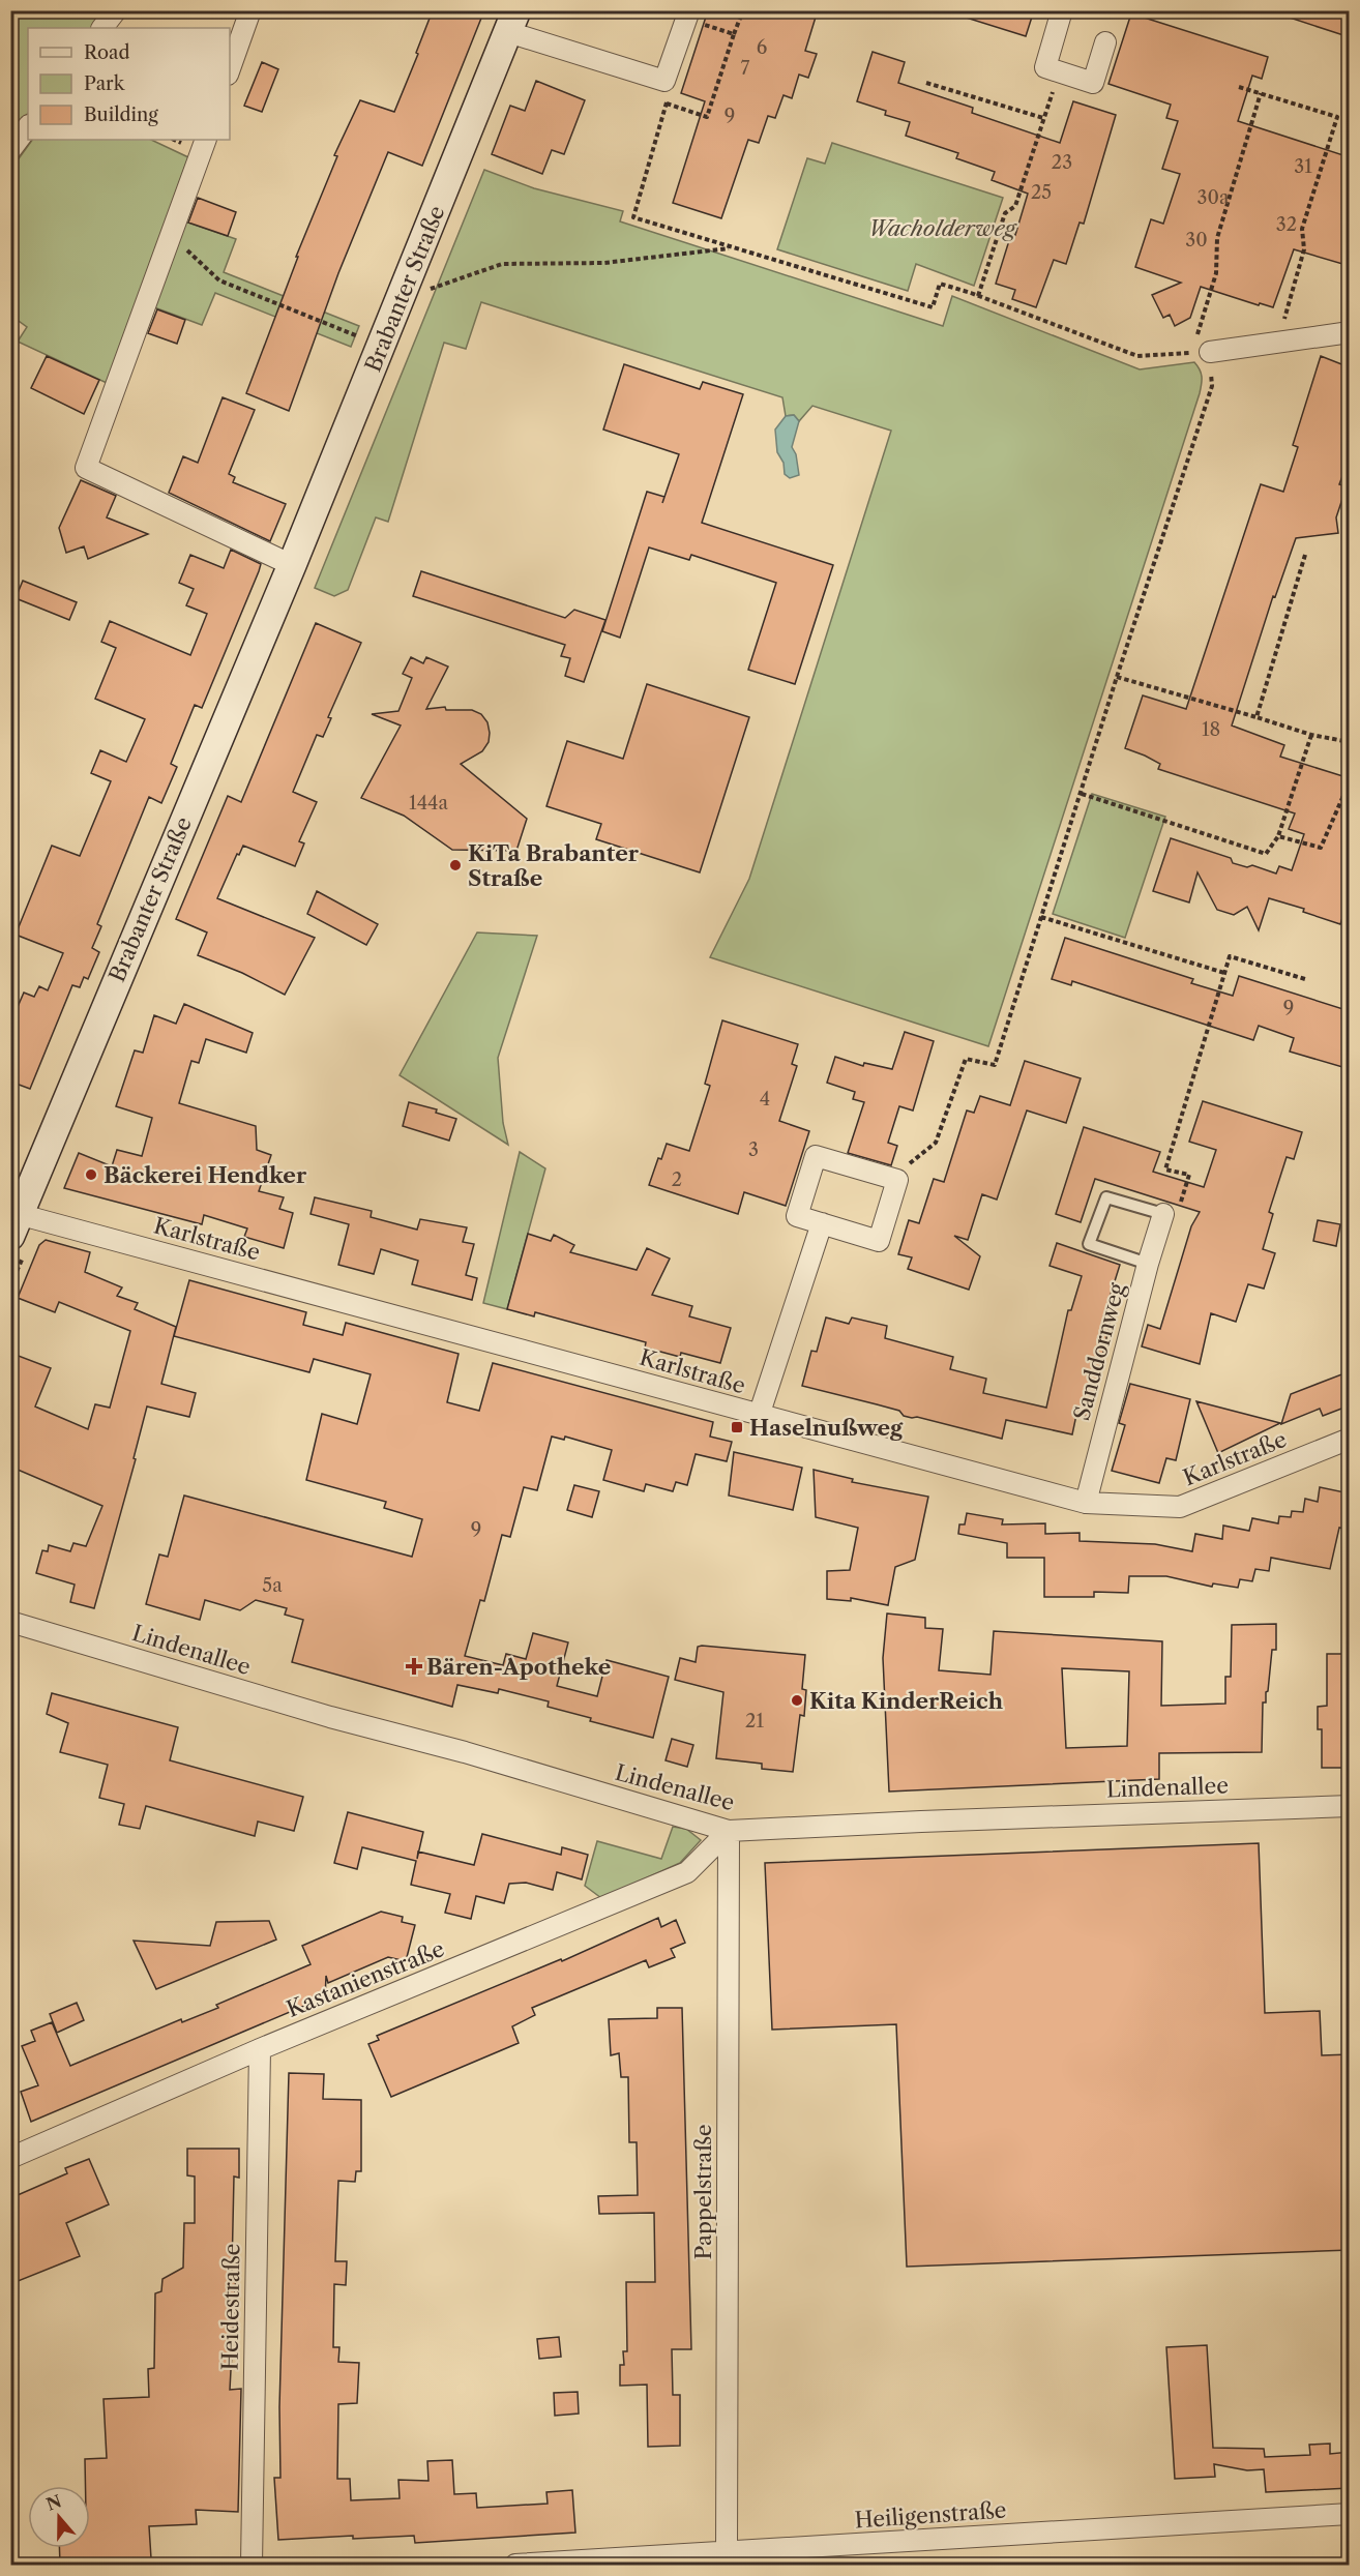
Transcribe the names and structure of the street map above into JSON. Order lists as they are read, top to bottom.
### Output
{
  "streets": {
    "main road": ["Brabanter Straße"],
    "street": [
      "Karlstraße",
      "Sanddornweg",
      "Lindenallee",
      "Kastanienstraße",
      "Pappelstraße",
      "Heidestraße",
      "Heiligenstraße"
    ]
  },
  "crossings": [
    ["Brabanter Straße", "Karlstraße"],
    ["Karlstraße", "Sanddornweg"],
    ["Lindenallee", "Kastanienstraße"],
    ["Lindenallee", "Pappelstraße"],
    ["Kastanienstraße", "Pappelstraße"],
    ["Kastanienstraße", "Heidestraße"],
    ["Pappelstraße", "Heiligenstraße"]
  ],
  "parks": ["Wacholderweg"],
  "places": {
    "other": ["KiTa Brabanter Straße", "Bäckerei Hendker", "Kita KinderReich"],
    "transit": ["Haselnußweg"],
    "health": ["Bären-Apotheke"]
  },
  "house_numbers": [
    "6",
    "7",
    "9",
    "23",
    "31",
    "25",
    "30a",
    "32",
    "30",
    "18",
    "144a",
    "9",
    "4",
    "3",
    "2",
    "9",
    "5a",
    "21"
  ],
  "legend": ["Road", "Park", "Building"],
  "north": "top"
}
